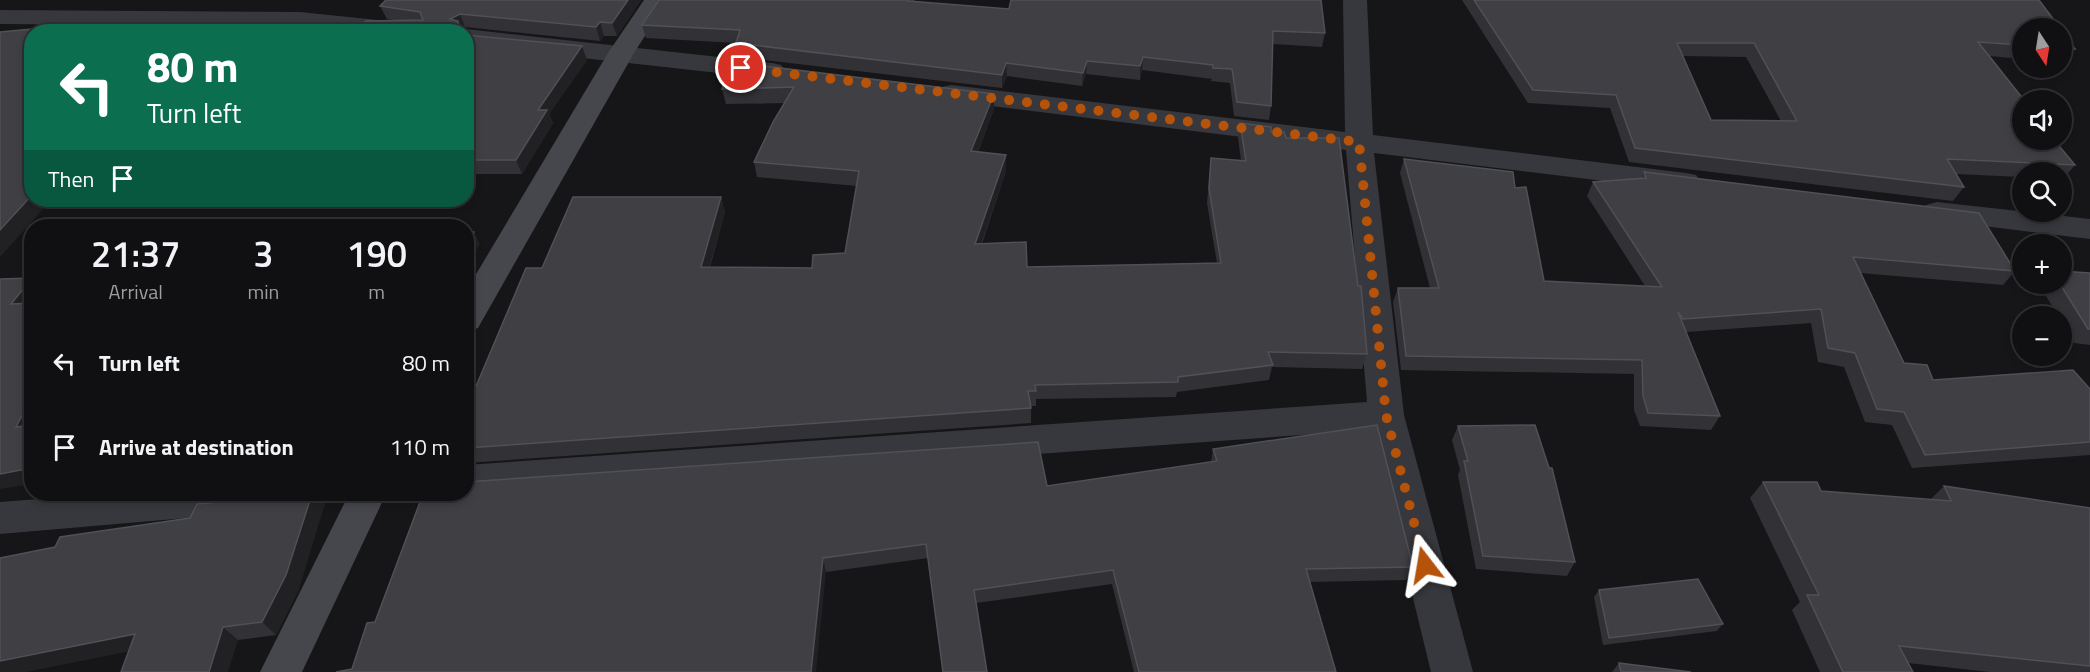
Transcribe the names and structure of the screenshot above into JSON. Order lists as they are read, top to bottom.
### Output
{
  "north": "bottom",
  "page": {
    "map_buttons": ["+", "−"],
    "turn": ["80 m", "Turn left"],
    "then": "Then",
    "eta": [
      "21:37",
      "Arrival",
      "3",
      "min",
      "190",
      "m"
    ],
    "list": [
      {
        "name": "Turn left",
        "value": "80 m"
      },
      {
        "name": "Arrive at destination",
        "value": "110 m"
      }
    ]
  }
}
